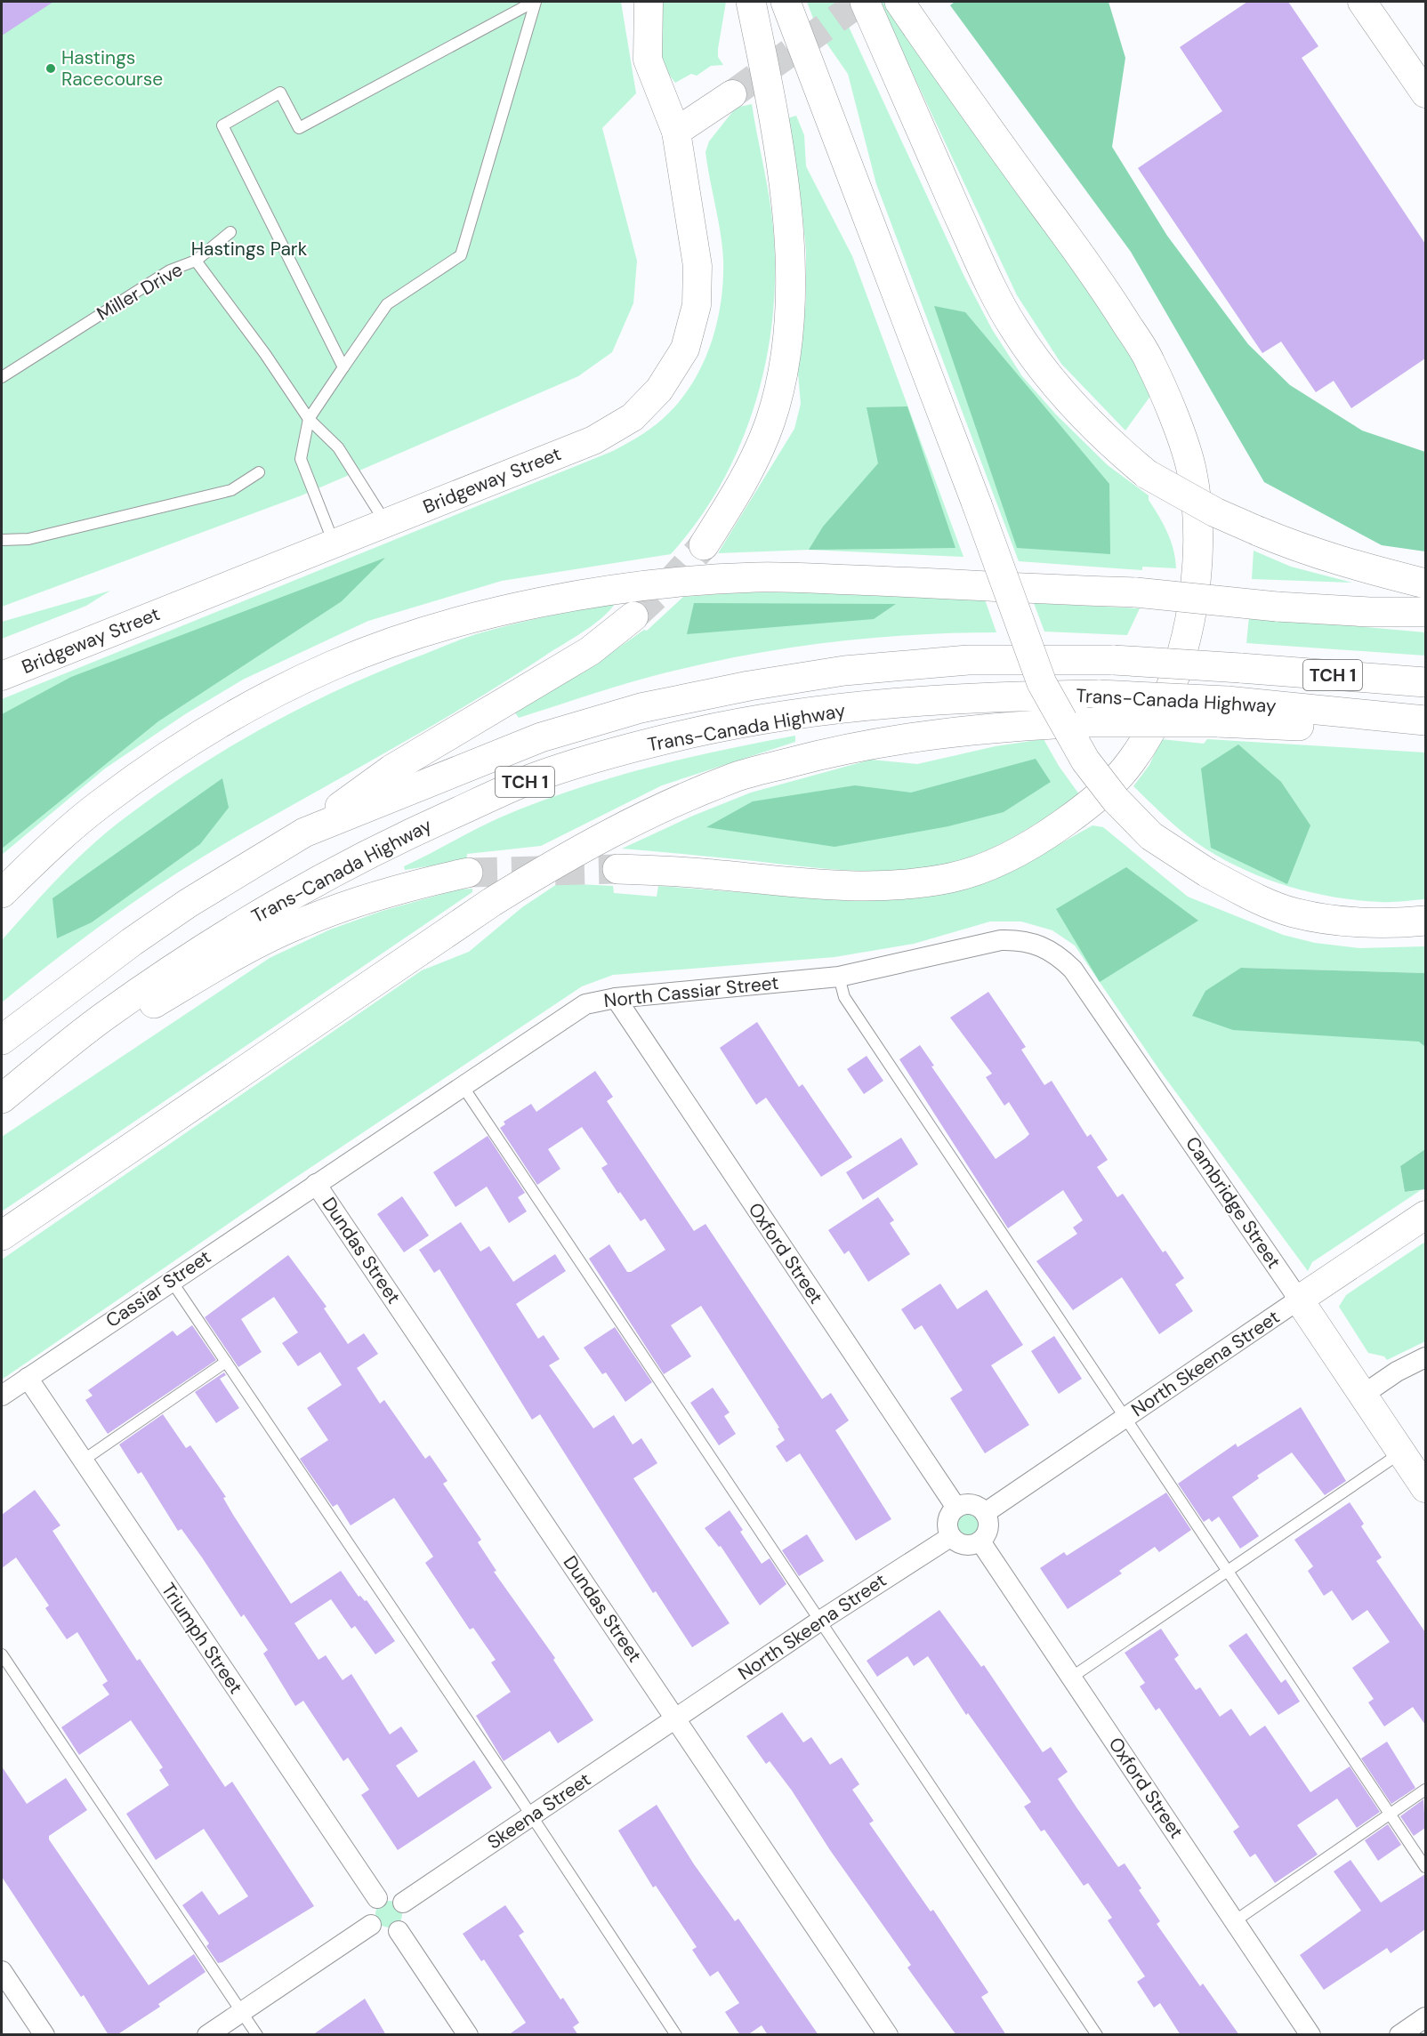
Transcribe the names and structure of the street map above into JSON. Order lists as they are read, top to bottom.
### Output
{
  "streets": {
    "highway": ["TCH 1", "Trans-Canada Highway"],
    "street": [
      "Bridgeway Street",
      "North Cassiar Street",
      "Cambridge Street",
      "Dundas Street",
      "Oxford Street",
      "Cassiar Street",
      "North Skeena Street",
      "Triumph Street",
      "Skeena Street"
    ],
    "lane": ["Miller Drive"]
  },
  "crossings": [
    ["Miller Drive", "Bridgeway Street"],
    ["North Cassiar Street", "Cambridge Street"],
    ["North Cassiar Street", "Dundas Street"],
    ["North Cassiar Street", "Oxford Street"],
    ["North Cassiar Street", "Cassiar Street"],
    ["Cambridge Street", "North Skeena Street"],
    ["Dundas Street", "Cassiar Street"],
    ["Dundas Street", "North Skeena Street"],
    ["Dundas Street", "Skeena Street"],
    ["Oxford Street", "North Skeena Street"],
    ["Cassiar Street", "Triumph Street"],
    ["North Skeena Street", "Skeena Street"],
    ["Triumph Street", "Skeena Street"]
  ],
  "parks": ["Hastings Park"],
  "places": ["Hastings Racecourse"]
}
